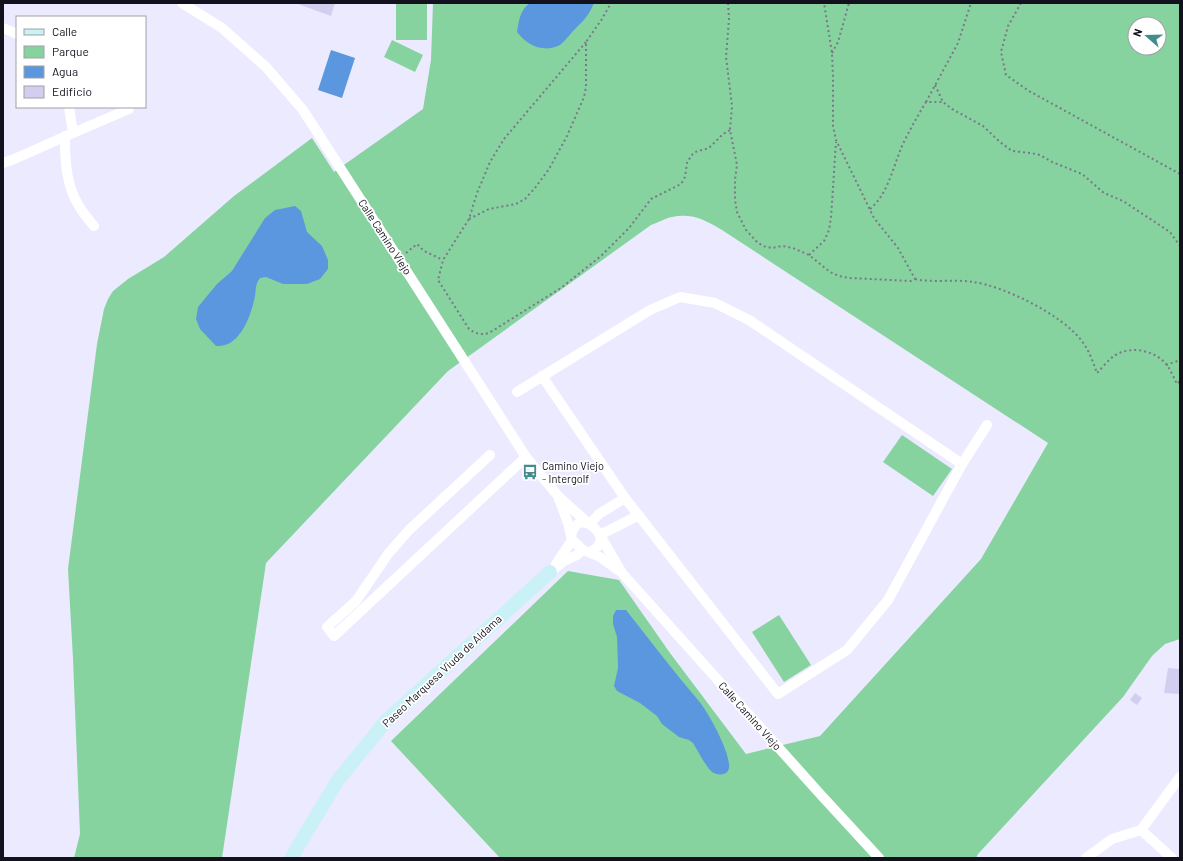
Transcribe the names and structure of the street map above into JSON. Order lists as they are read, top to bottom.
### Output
{
  "streets": {
    "street": ["Calle Camino Viejo", "Paseo Marquesa Viuda de Aldama"]
  },
  "crossings": [
    ["Calle Camino Viejo", "Paseo Marquesa Viuda de Aldama"]
  ],
  "places": {
    "bus stop": ["Camino Viejo - Intergolf"]
  },
  "legend": [
    "Calle",
    "Parque",
    "Agua",
    "Edificio"
  ],
  "north": "left"
}
